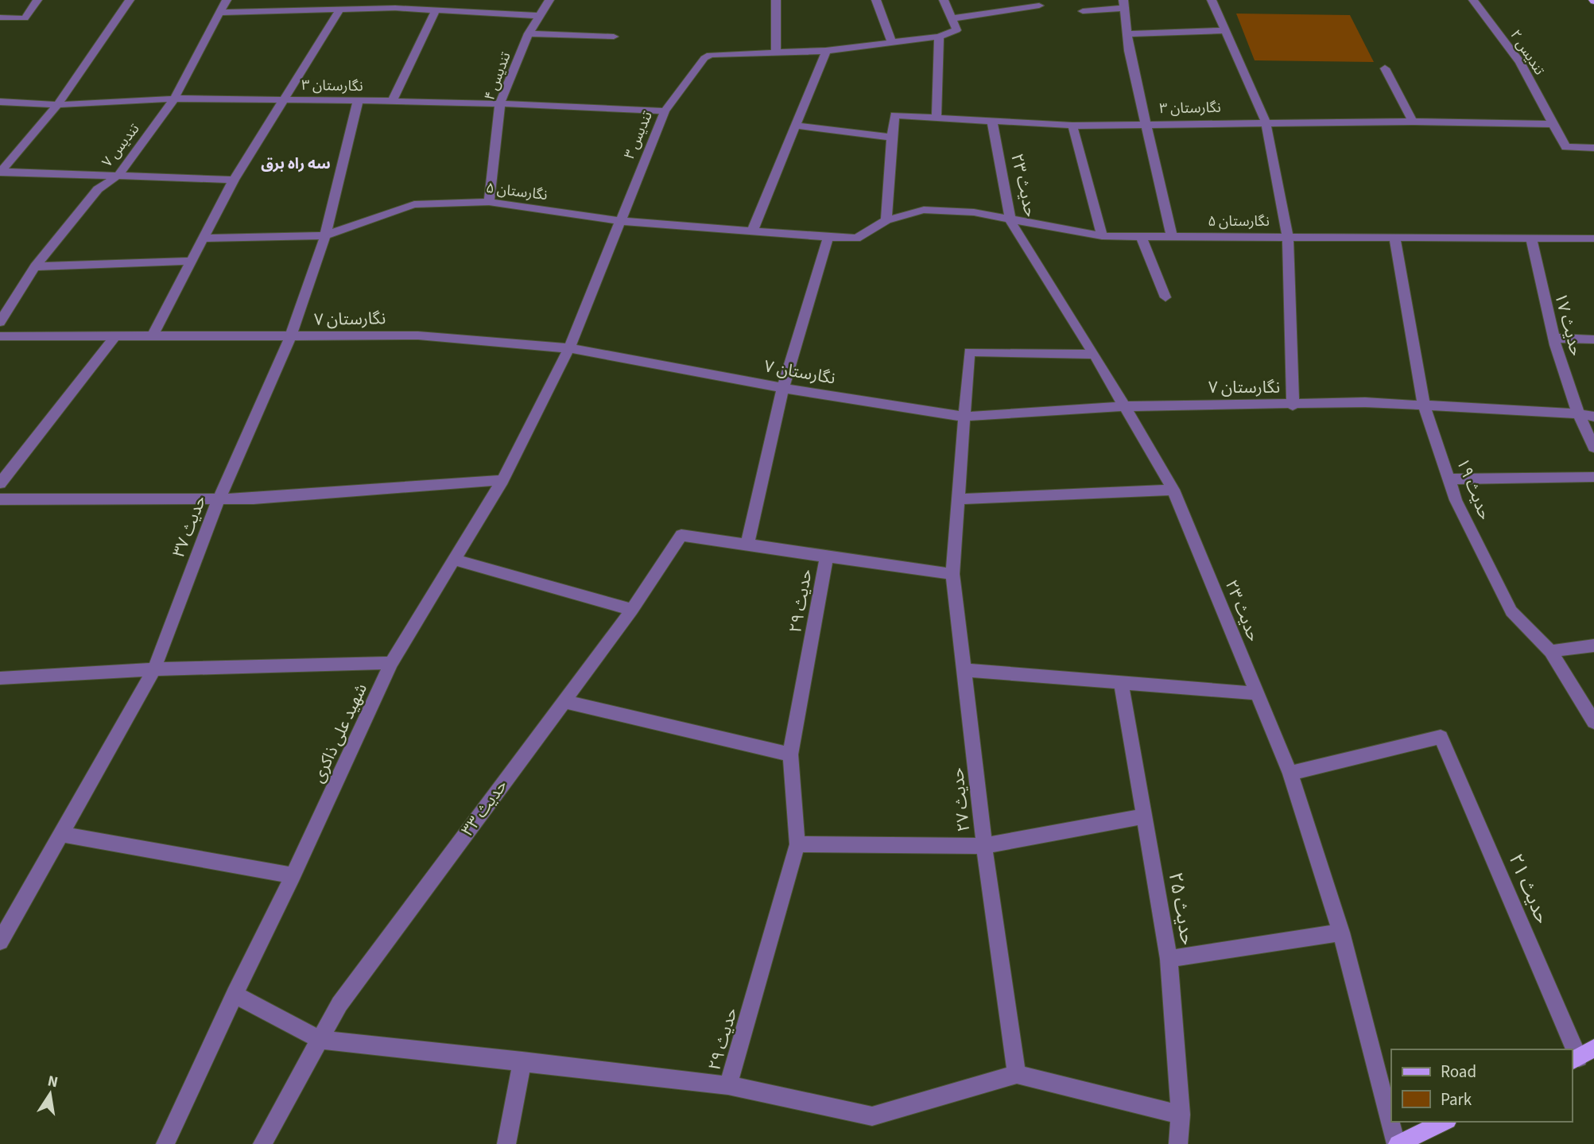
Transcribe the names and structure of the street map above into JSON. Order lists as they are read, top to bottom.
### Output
{
  "streets": {
    "street": [
      "تندیس ۲",
      "تندیس ۴",
      "نگارستان ۳",
      "تندیس ۳",
      "تندیس ۷",
      "حدیث ۲۳",
      "نگارستان ۵",
      "نگارستان ۷",
      "حدیث ۱۷",
      "حدیث ۱۹",
      "حدیث ۳۷",
      "حدیث ۲۹",
      "شهید علی ذاکری",
      "حدیث ۲۷",
      "حدیث ۳۳",
      "حدیث ۲۱",
      "حدیث ۲۵"
    ]
  },
  "crossings": [
    ["تندیس ۲", "نگارستان ۳"],
    ["تندیس ۴", "نگارستان ۳"],
    ["تندیس ۴", "نگارستان ۵"],
    ["نگارستان ۳", "تندیس ۳"],
    ["نگارستان ۳", "تندیس ۷"],
    ["نگارستان ۳", "حدیث ۲۳"],
    ["نگارستان ۳", "حدیث ۳۷"],
    ["تندیس ۳", "نگارستان ۵"],
    ["تندیس ۳", "نگارستان ۷"],
    ["تندیس ۳", "شهید علی ذاکری"],
    ["حدیث ۲۳", "نگارستان ۵"],
    ["حدیث ۲۳", "نگارستان ۷"],
    ["حدیث ۲۳", "حدیث ۲۷"],
    ["حدیث ۲۳", "حدیث ۲۱"],
    ["نگارستان ۵", "حدیث ۱۷"],
    ["نگارستان ۵", "حدیث ۱۹"],
    ["نگارستان ۵", "حدیث ۳۷"],
    ["نگارستان ۷", "حدیث ۱۷"],
    ["نگارستان ۷", "حدیث ۱۹"],
    ["نگارستان ۷", "حدیث ۳۷"],
    ["نگارستان ۷", "شهید علی ذاکری"],
    ["نگارستان ۷", "حدیث ۲۷"],
    ["حدیث ۲۹", "حدیث ۳۳"]
  ],
  "districts": ["سه راه برق"],
  "legend": ["Road", "Park"],
  "north": "top"
}
